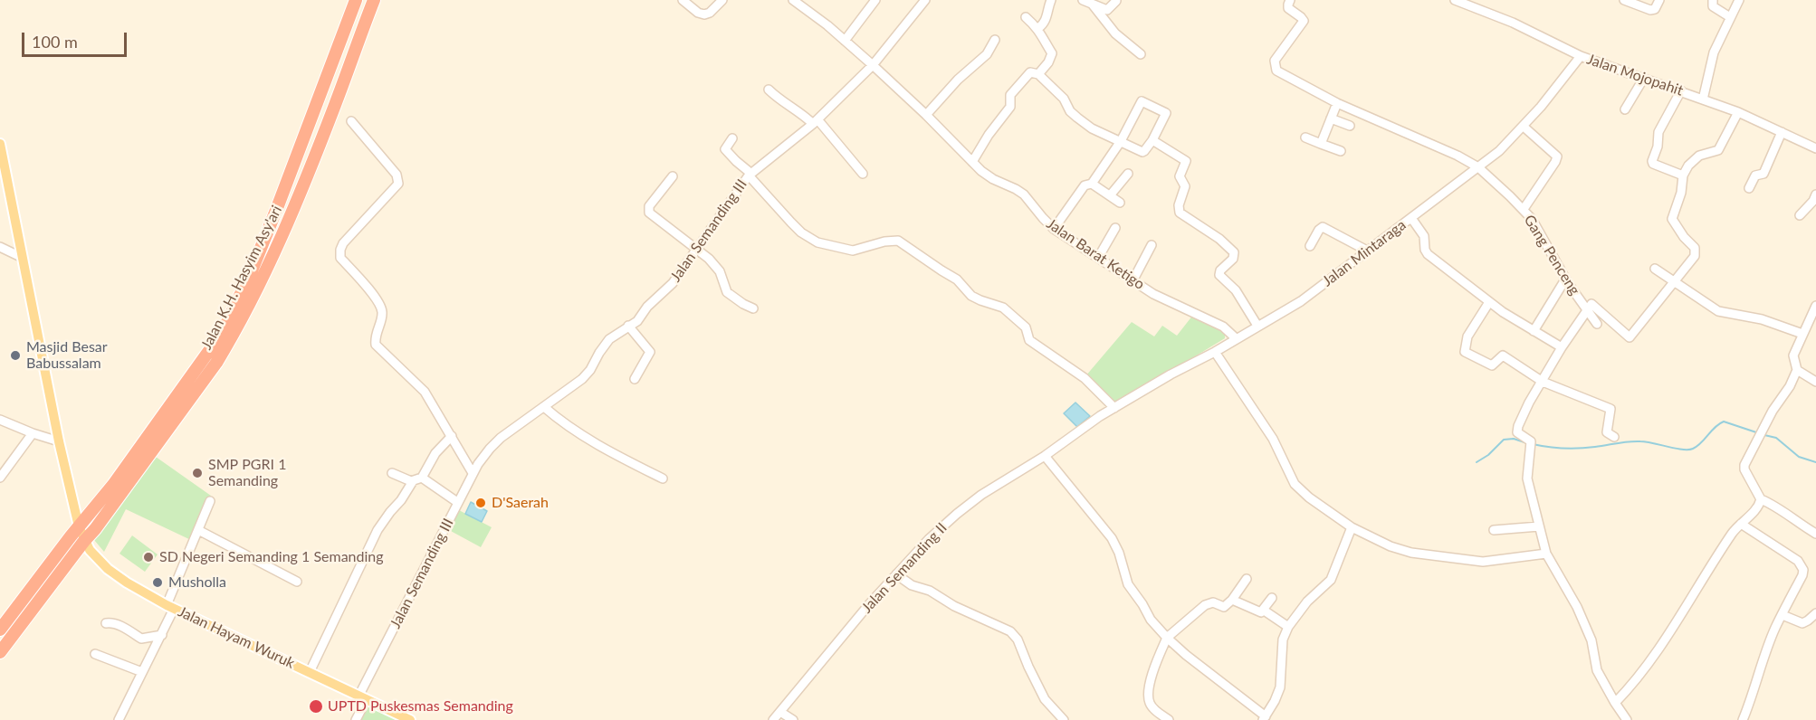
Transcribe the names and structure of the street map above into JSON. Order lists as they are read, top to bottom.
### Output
{
  "streets": {
    "highway": ["Jalan K.H. Hasyim Asy'ari"],
    "main road": ["Jalan Hayam Wuruk"],
    "street": [
      "Jalan Mojopahit",
      "Jalan Semanding III",
      "Jalan Mintaraga",
      "Jalan Barat Ketigo",
      "Gang Penceng",
      "Jalan Semanding II"
    ]
  },
  "crossings": [
    ["Jalan Mojopahit", "Jalan Mintaraga"],
    ["Jalan Semanding III", "Jalan Barat Ketigo"],
    ["Jalan Semanding III", "Jalan Hayam Wuruk"],
    ["Jalan Mintaraga", "Jalan Barat Ketigo"],
    ["Jalan Mintaraga", "Gang Penceng"],
    ["Jalan Mintaraga", "Jalan Semanding II"],
    ["Jalan K.H. Hasyim Asy'ari", "Jalan Hayam Wuruk"]
  ],
  "places": [
    "Masjid Besar Babussalam",
    "SMP PGRI 1 Semanding",
    "D'Saerah",
    "SD Negeri Semanding 1 Semanding",
    "Musholla",
    "UPTD Puskesmas Semanding"
  ],
  "scale_bar": "100 m"
}
